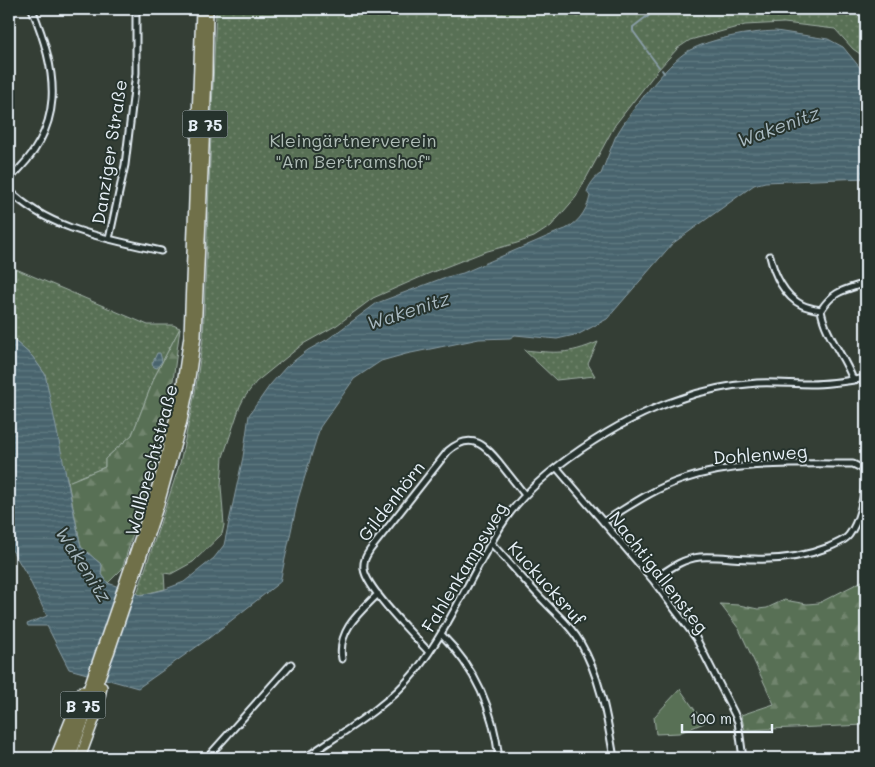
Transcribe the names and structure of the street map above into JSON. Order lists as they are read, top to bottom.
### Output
{
  "streets": {
    "main road": ["B 75", "Wallbrechtstraße"],
    "street": [
      "Danziger Straße",
      "Dohlenweg",
      "Gildenhörn",
      "Fahlenkampsweg",
      "Nachtigallensteg",
      "Kuckucksruf"
    ]
  },
  "crossings": [
    ["Dohlenweg", "Nachtigallensteg"],
    ["Gildenhörn", "Fahlenkampsweg"],
    ["Fahlenkampsweg", "Nachtigallensteg"],
    ["Fahlenkampsweg", "Kuckucksruf"]
  ],
  "water": ["Wakenitz"],
  "parks": ["Kleingärtnerverein \"Am Bertramshof\""],
  "scale_bar": "100 m"
}
